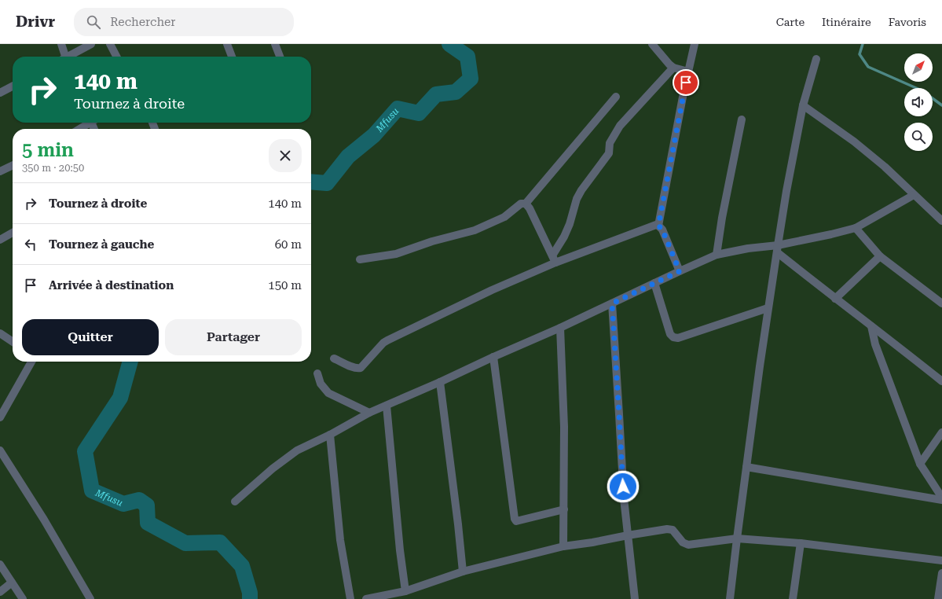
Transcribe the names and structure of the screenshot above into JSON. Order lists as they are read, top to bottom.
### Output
{
  "water": ["Mfusu"],
  "north": "top right",
  "page": {
    "header": "Drivr",
    "search": "Rechercher",
    "nav": ["Carte", "Itinéraire", "Favoris"],
    "turn": ["140 m", "Tournez à droite"],
    "heading": ["5 min", "350 m · 20:50"],
    "list": [
      {
        "name": "Tournez à droite",
        "value": "140 m"
      },
      {
        "name": "Tournez à gauche",
        "value": "60 m"
      },
      {
        "name": "Arrivée à destination",
        "value": "150 m"
      }
    ],
    "buttons": ["Quitter", "Partager"]
  }
}
